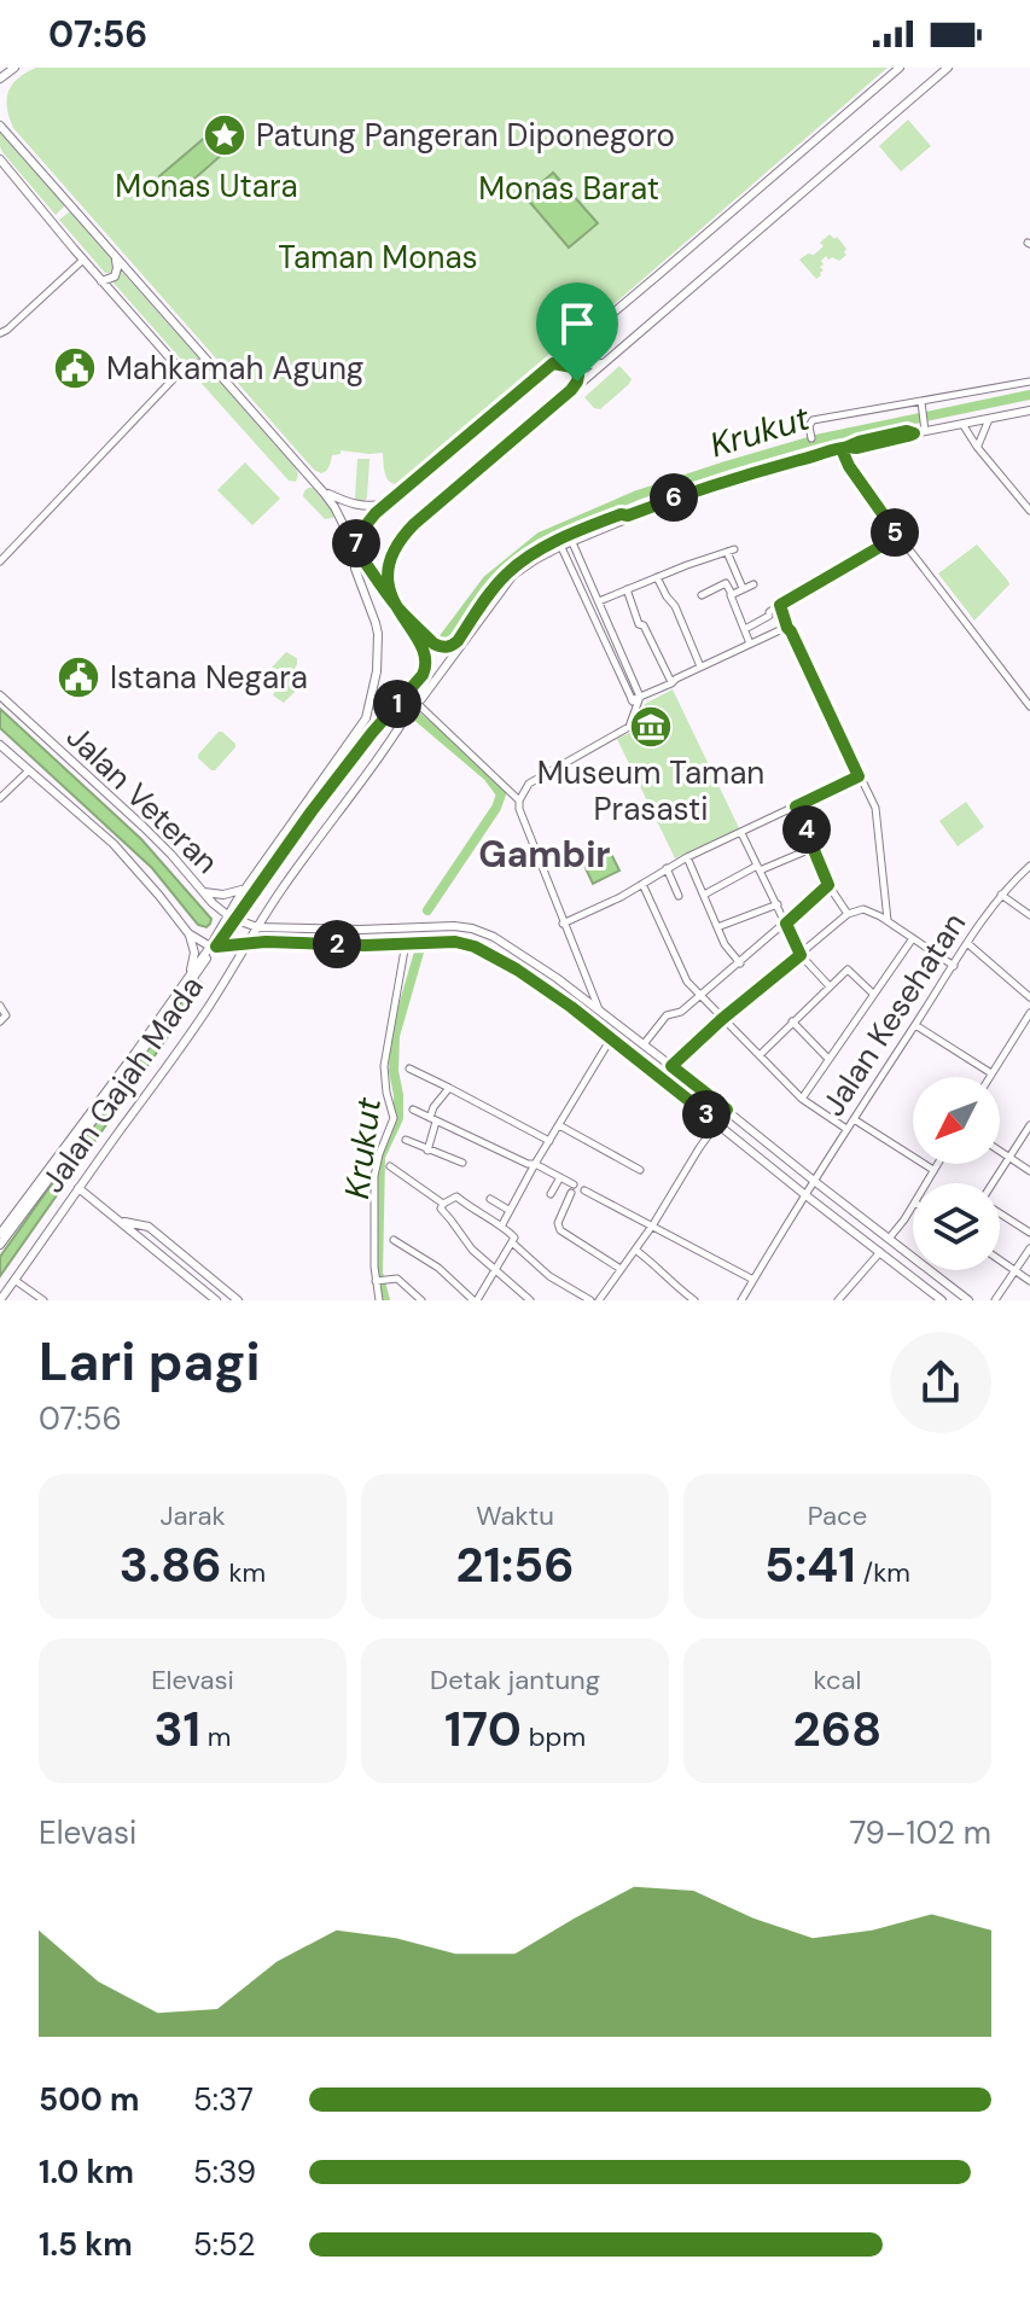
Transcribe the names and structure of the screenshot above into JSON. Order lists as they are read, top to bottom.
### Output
{
  "streets": {
    "main road": ["Jalan Veteran", "Jalan Gajah Mada"],
    "street": ["Jalan Kesehatan"]
  },
  "crossings": [
    ["Jalan Veteran", "Jalan Gajah Mada"]
  ],
  "districts": ["Gambir"],
  "water": ["Krukut"],
  "parks": ["Monas Utara", "Monas Barat", "Taman Monas"],
  "places": {
    "place": ["Patung Pangeran Diponegoro"],
    "public building": ["Mahkamah Agung", "Istana Negara"],
    "museum": ["Museum Taman Prasasti"]
  },
  "north": "bottom left",
  "page": {
    "status": "07:56",
    "pins": [
      "6",
      "5",
      "7",
      "1",
      "4",
      "2",
      "3"
    ],
    "heading": ["Lari pagi", "07:56"],
    "stats": [
      ["Jarak", "3.86 km"],
      ["Waktu", "21:56"],
      ["Pace", "5:41 /km"],
      ["Elevasi", "31 m"],
      ["Detak jantung", "170 bpm"],
      ["kcal", "268"]
    ],
    "chart": ["Elevasi", "79–102 m"],
    "list": [
      {
        "name": "500 m",
        "note": "5:37"
      },
      {
        "name": "1.0 km",
        "note": "5:39"
      },
      {
        "name": "1.5 km",
        "note": "5:52"
      }
    ]
  }
}
